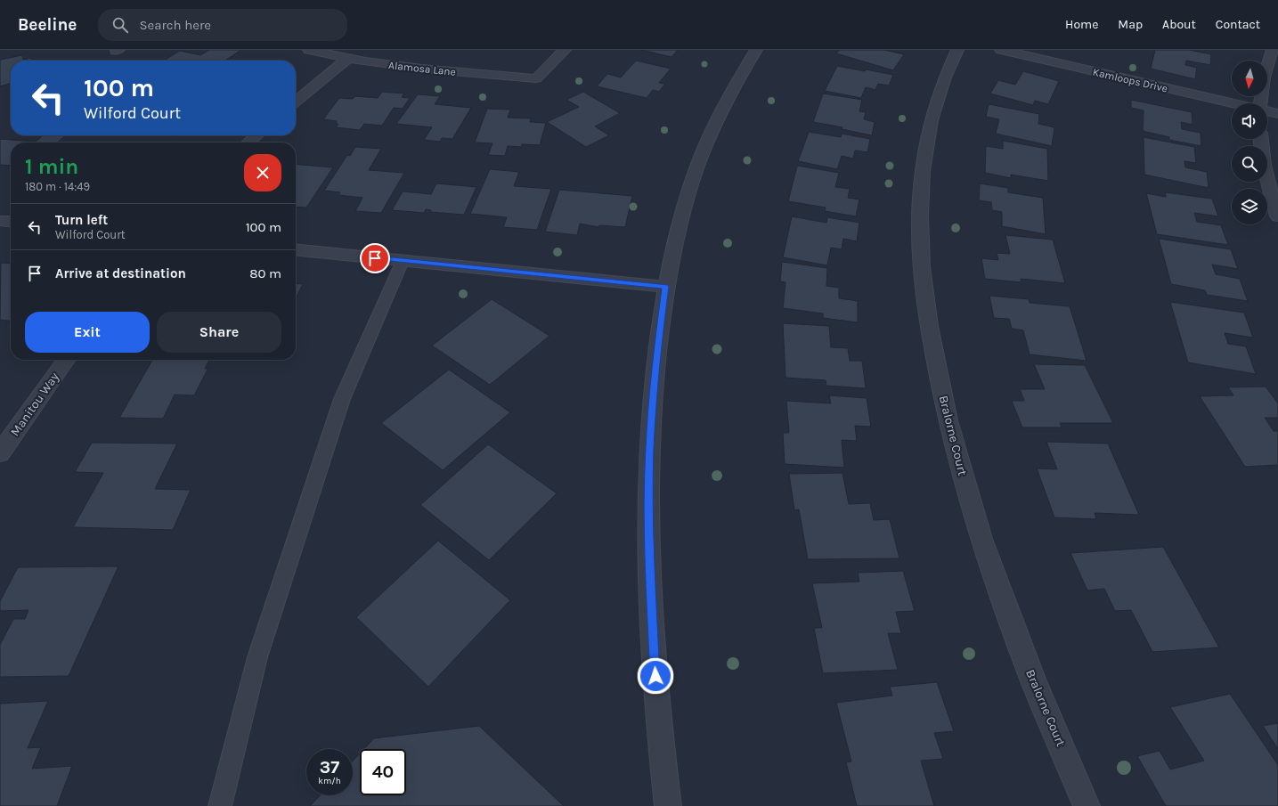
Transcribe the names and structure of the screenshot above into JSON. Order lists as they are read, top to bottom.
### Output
{
  "streets": {
    "street": [
      "Alamosa Lane",
      "Kamloops Drive",
      "Manitou Way",
      "Bralorne Court"
    ]
  },
  "north": "bottom",
  "page": {
    "header": "Beeline",
    "search": "Search here",
    "nav": [
      "Home",
      "Map",
      "About",
      "Contact"
    ],
    "turn": ["100 m", "Wilford Court"],
    "heading": ["1 min", "180 m · 14:49"],
    "list": [
      {
        "name": "Turn left",
        "note": "Wilford Court",
        "value": "100 m"
      },
      {
        "name": "Arrive at destination",
        "value": "80 m"
      }
    ],
    "buttons": ["Exit", "Share"],
    "speed": "37 km/h",
    "limit": "40"
  }
}
